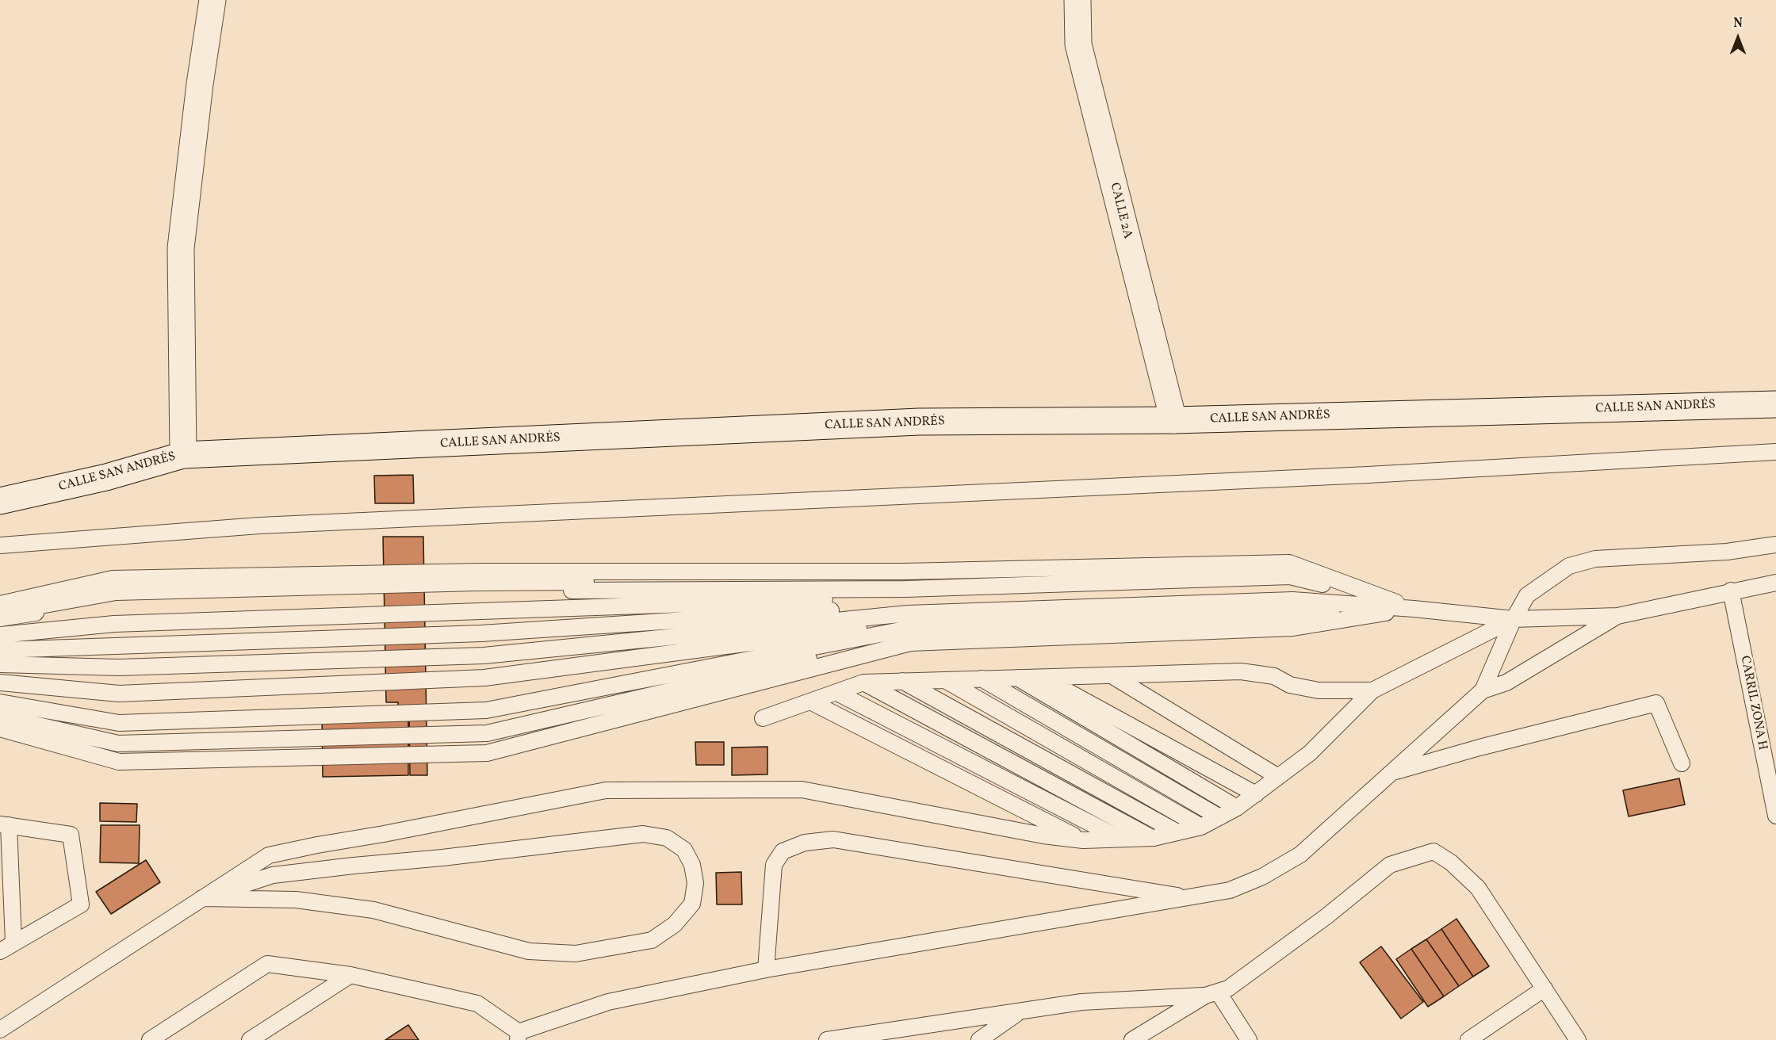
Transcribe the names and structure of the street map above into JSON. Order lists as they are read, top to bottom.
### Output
{
  "streets": {
    "street": ["CALLE 2A", "CALLE SAN ANDRÉS"],
    "lane": ["CARRIL ZONA H"]
  },
  "crossings": [
    ["CALLE 2A", "CALLE SAN ANDRÉS"]
  ],
  "north": "top"
}
